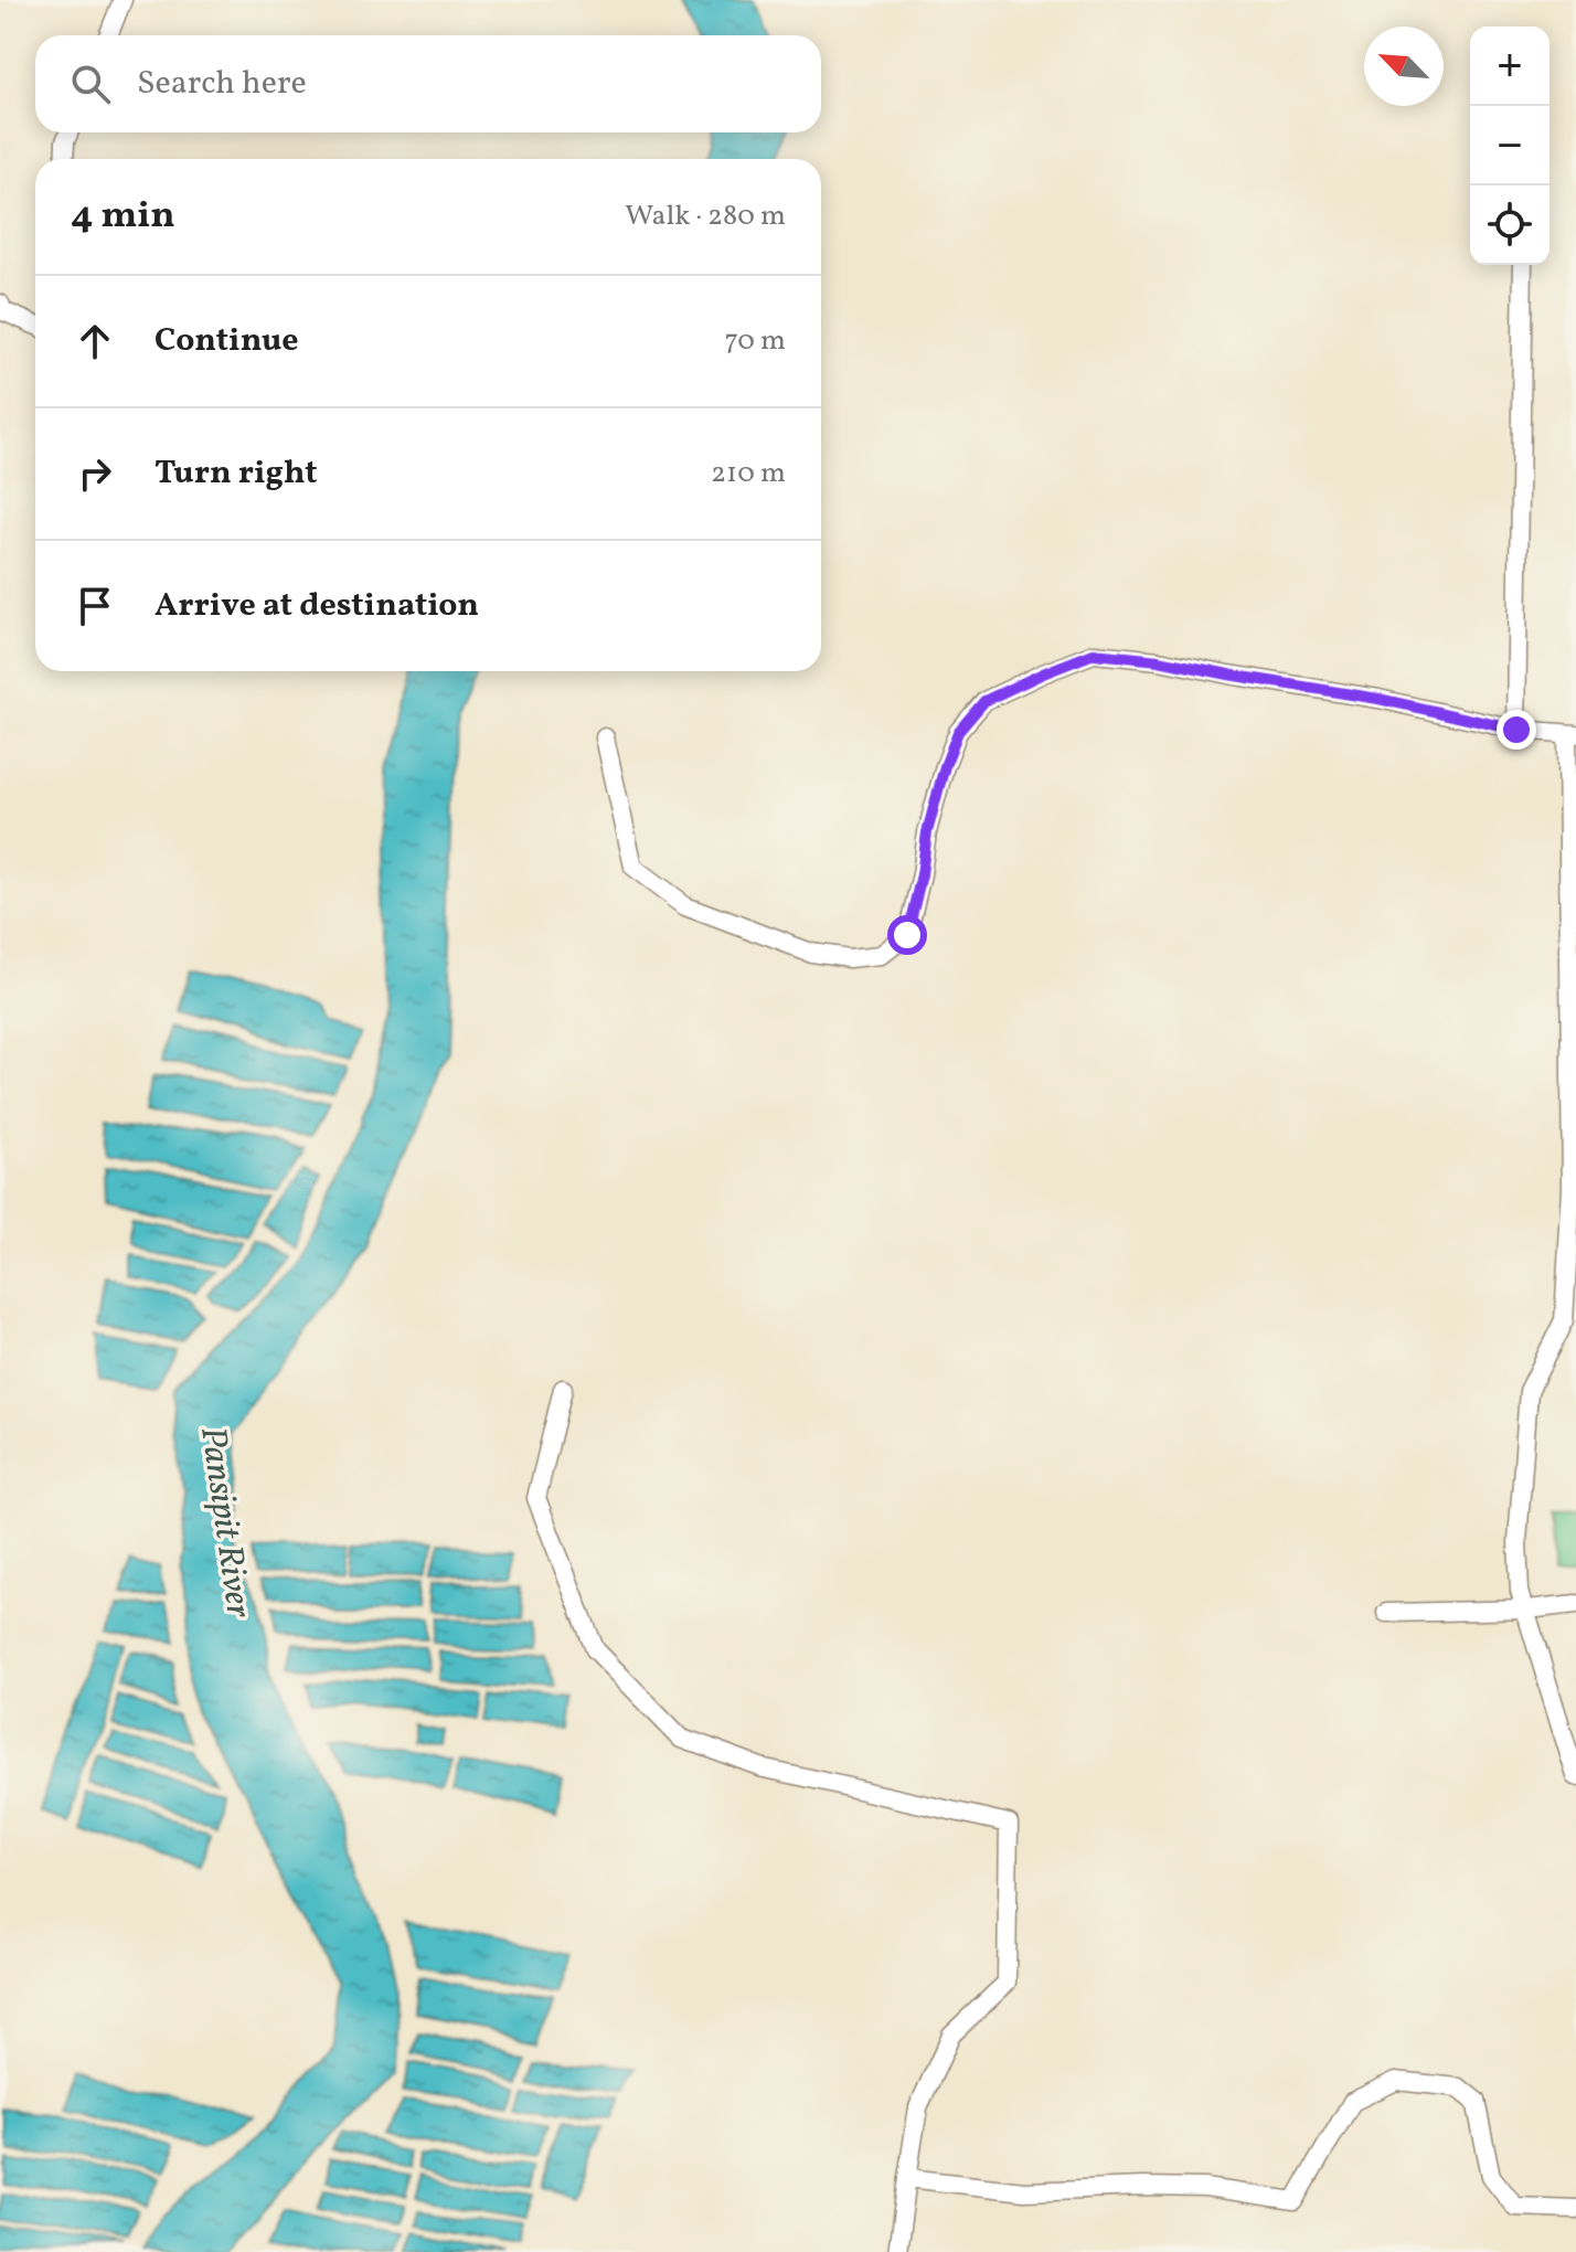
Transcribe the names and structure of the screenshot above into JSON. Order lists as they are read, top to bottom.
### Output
{
  "water": ["Pansipit River"],
  "north": "top left",
  "page": {
    "map_buttons": ["+", "−"],
    "search": "Search here",
    "heading": ["4 min", "Walk · 280 m"],
    "list": [
      ["Continue", "70 m"],
      ["Turn right", "210 m"],
      "Arrive at destination"
    ]
  }
}
